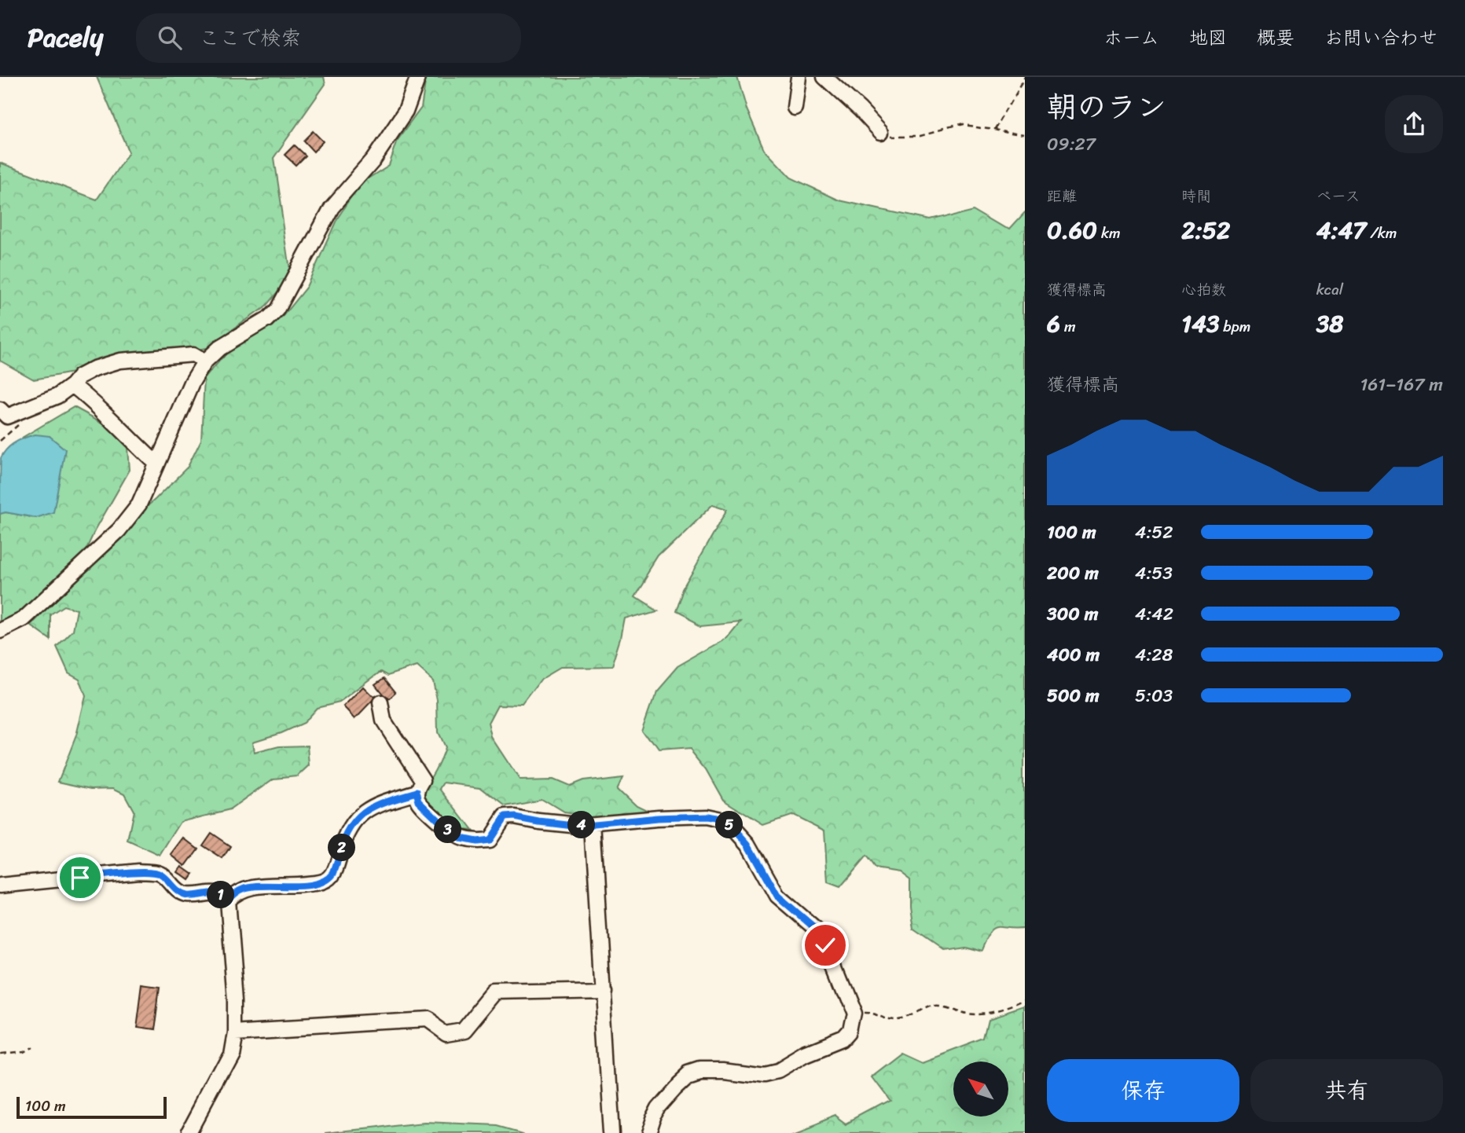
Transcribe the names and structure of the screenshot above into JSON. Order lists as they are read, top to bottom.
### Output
{
  "scale_bar": "100 m",
  "north": "top left",
  "page": {
    "header": "Pacely",
    "search": "ここで検索",
    "nav": [
      "ホーム",
      "地図",
      "概要",
      "お問い合わせ"
    ],
    "heading": ["朝のラン", "09:27"],
    "stats": [
      ["距離", "0.60 km"],
      ["時間", "2:52"],
      ["ペース", "4:47 /km"],
      ["獲得標高", "6 m"],
      ["心拍数", "143 bpm"],
      ["kcal", "38"]
    ],
    "chart": ["獲得標高", "161–167 m"],
    "list": [
      {
        "name": "100 m",
        "note": "4:52"
      },
      {
        "name": "200 m",
        "note": "4:53"
      },
      {
        "name": "300 m",
        "note": "4:42"
      },
      {
        "name": "400 m",
        "note": "4:28"
      },
      {
        "name": "500 m",
        "note": "5:03"
      }
    ],
    "pins": [
      "4",
      "5",
      "3",
      "2",
      "1"
    ],
    "buttons": ["保存", "共有"],
    "scale": "100 m"
  }
}
